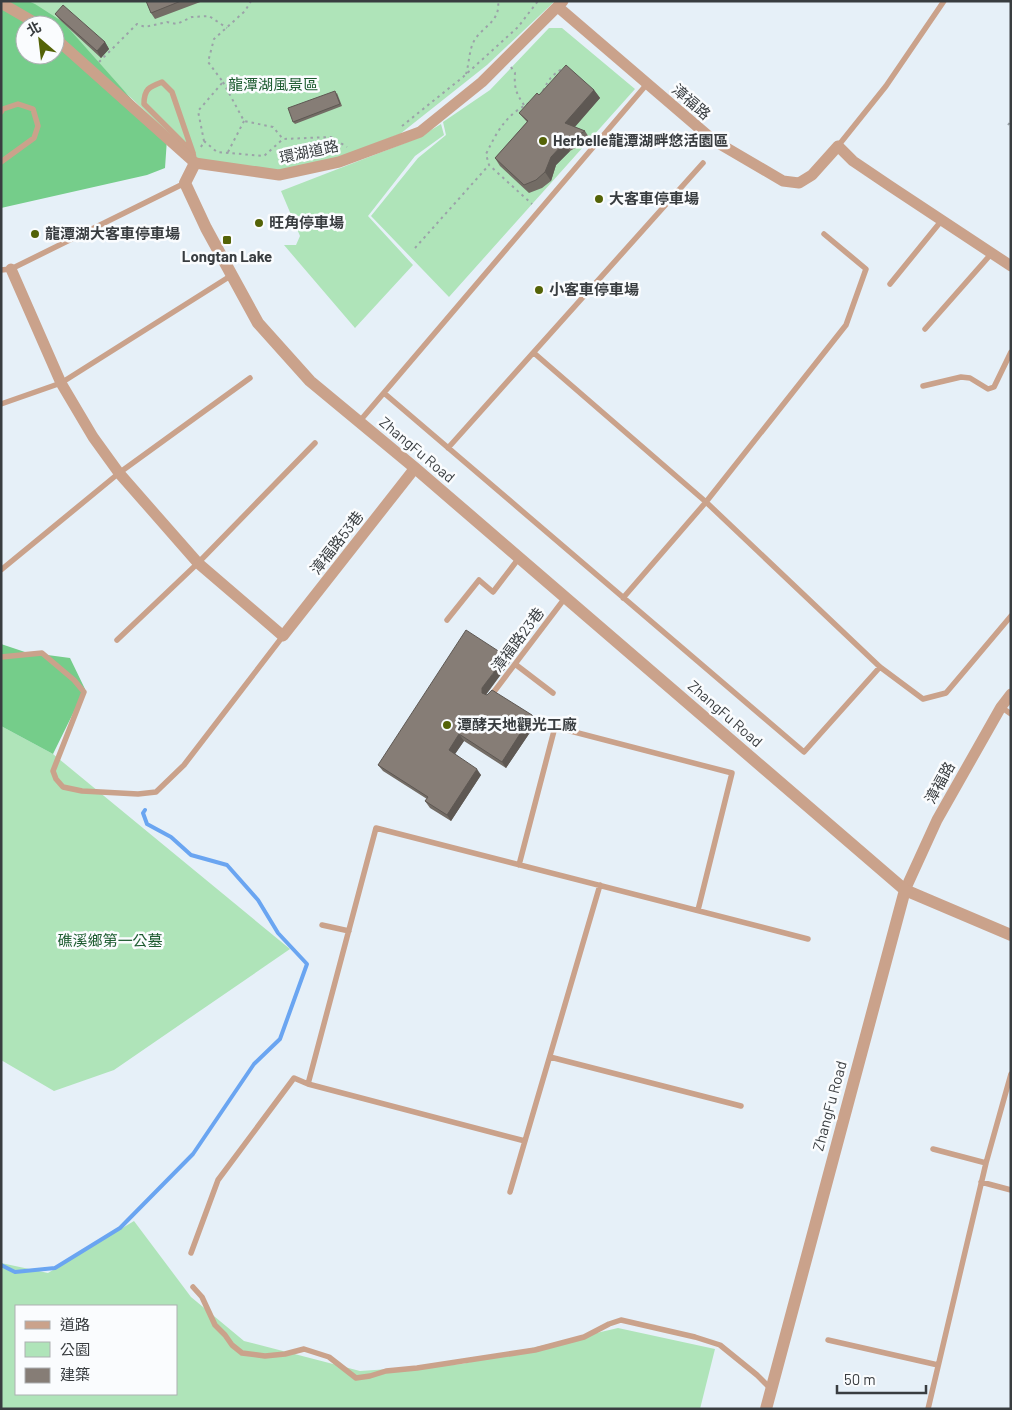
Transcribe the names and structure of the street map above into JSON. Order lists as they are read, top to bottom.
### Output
{
  "streets": {
    "street": [
      "漳福路",
      "環湖道路",
      "ZhangFu Road",
      "漳福路53巷"
    ],
    "lane": ["漳福路23巷"]
  },
  "crossings": [
    ["漳福路", "環湖道路"],
    ["漳福路", "ZhangFu Road"],
    ["ZhangFu Road", "漳福路53巷"],
    ["ZhangFu Road", "漳福路23巷"]
  ],
  "parks": ["龍潭湖風景區", "礁溪鄉第一公墓"],
  "places": {
    "other": [
      "Herbelle龍潭湖畔悠活園區",
      "大客車停車場",
      "旺角停車場",
      "龍潭湖大客車停車場",
      "小客車停車場",
      "潭酵天地觀光工廠"
    ],
    "transit": ["Longtan Lake"]
  },
  "legend": ["道路", "公園", "建築"],
  "scale_bar": "50 m",
  "north": "top left"
}
